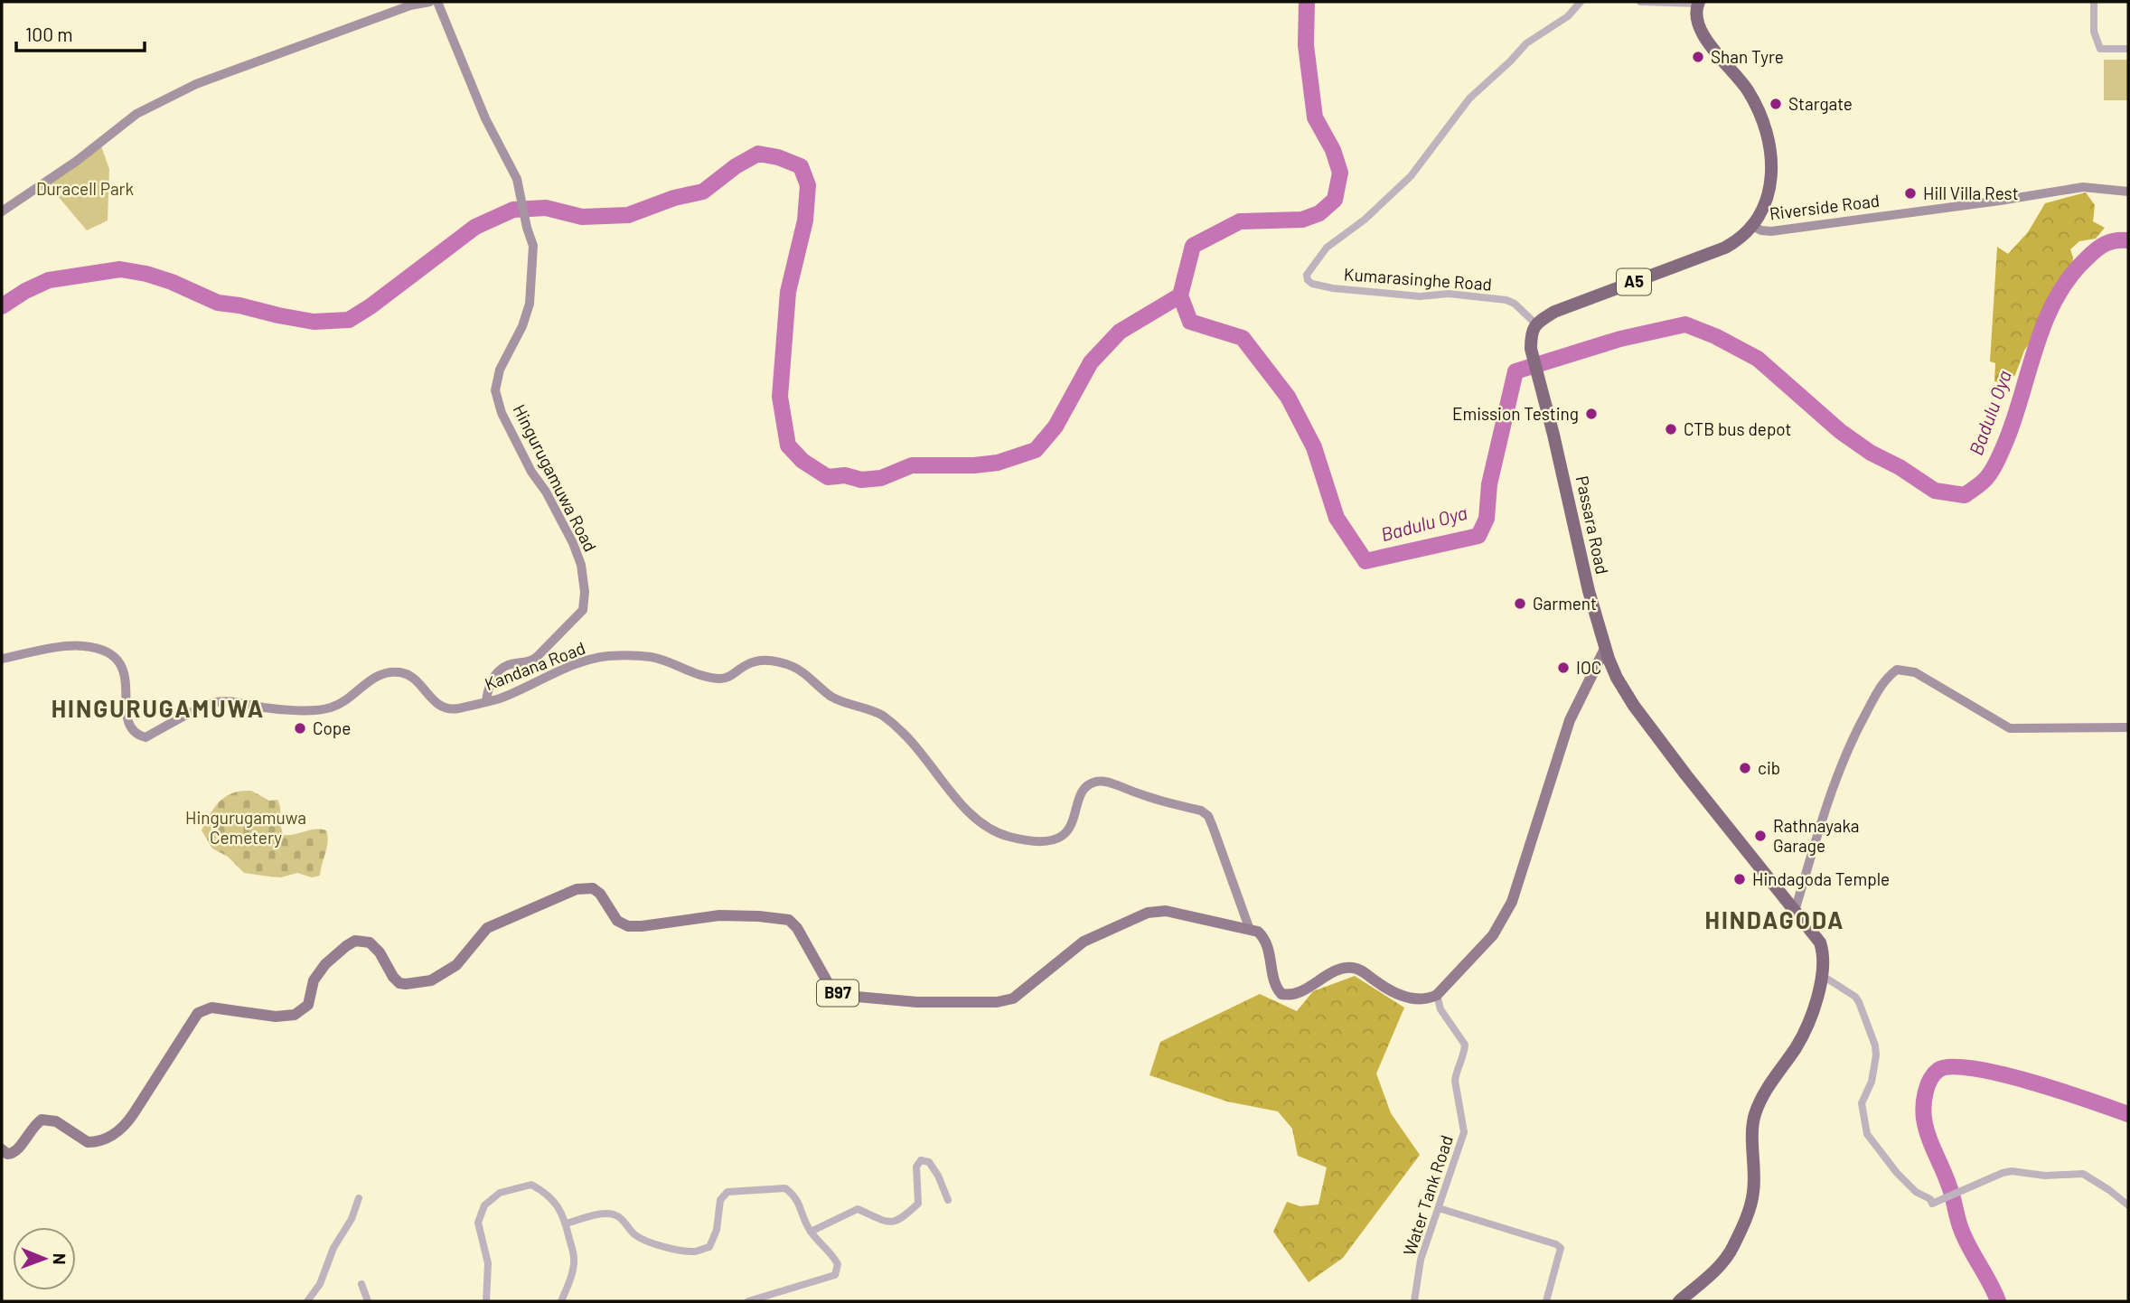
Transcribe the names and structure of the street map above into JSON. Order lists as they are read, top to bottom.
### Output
{
  "streets": {
    "highway": ["A5", "Passara Road"],
    "main road": ["B97"],
    "street": [
      "Riverside Road",
      "Kumarasinghe Road",
      "Hingurugamuwa Road",
      "Kandana Road",
      "Water Tank Road"
    ]
  },
  "crossings": [
    ["Riverside Road", "A5"],
    ["Kumarasinghe Road", "A5"],
    ["Kumarasinghe Road", "Passara Road"],
    ["A5", "Passara Road"],
    ["Hingurugamuwa Road", "Kandana Road"],
    ["Kandana Road", "B97"]
  ],
  "districts": ["HINGURUGAMUWA", "HINDAGODA"],
  "water": ["Badulu Oya"],
  "parks": ["Duracell Park", "Hingurugamuwa Cemetery"],
  "places": [
    "Shan Tyre",
    "Stargate",
    "Hill Villa Rest",
    "Emission Testing",
    "CTB bus depot",
    "Garment",
    "IOC",
    "Cope",
    "cib",
    "Rathnayaka Garage",
    "Hindagoda Temple"
  ],
  "scale_bar": "100 m",
  "north": "right"
}
